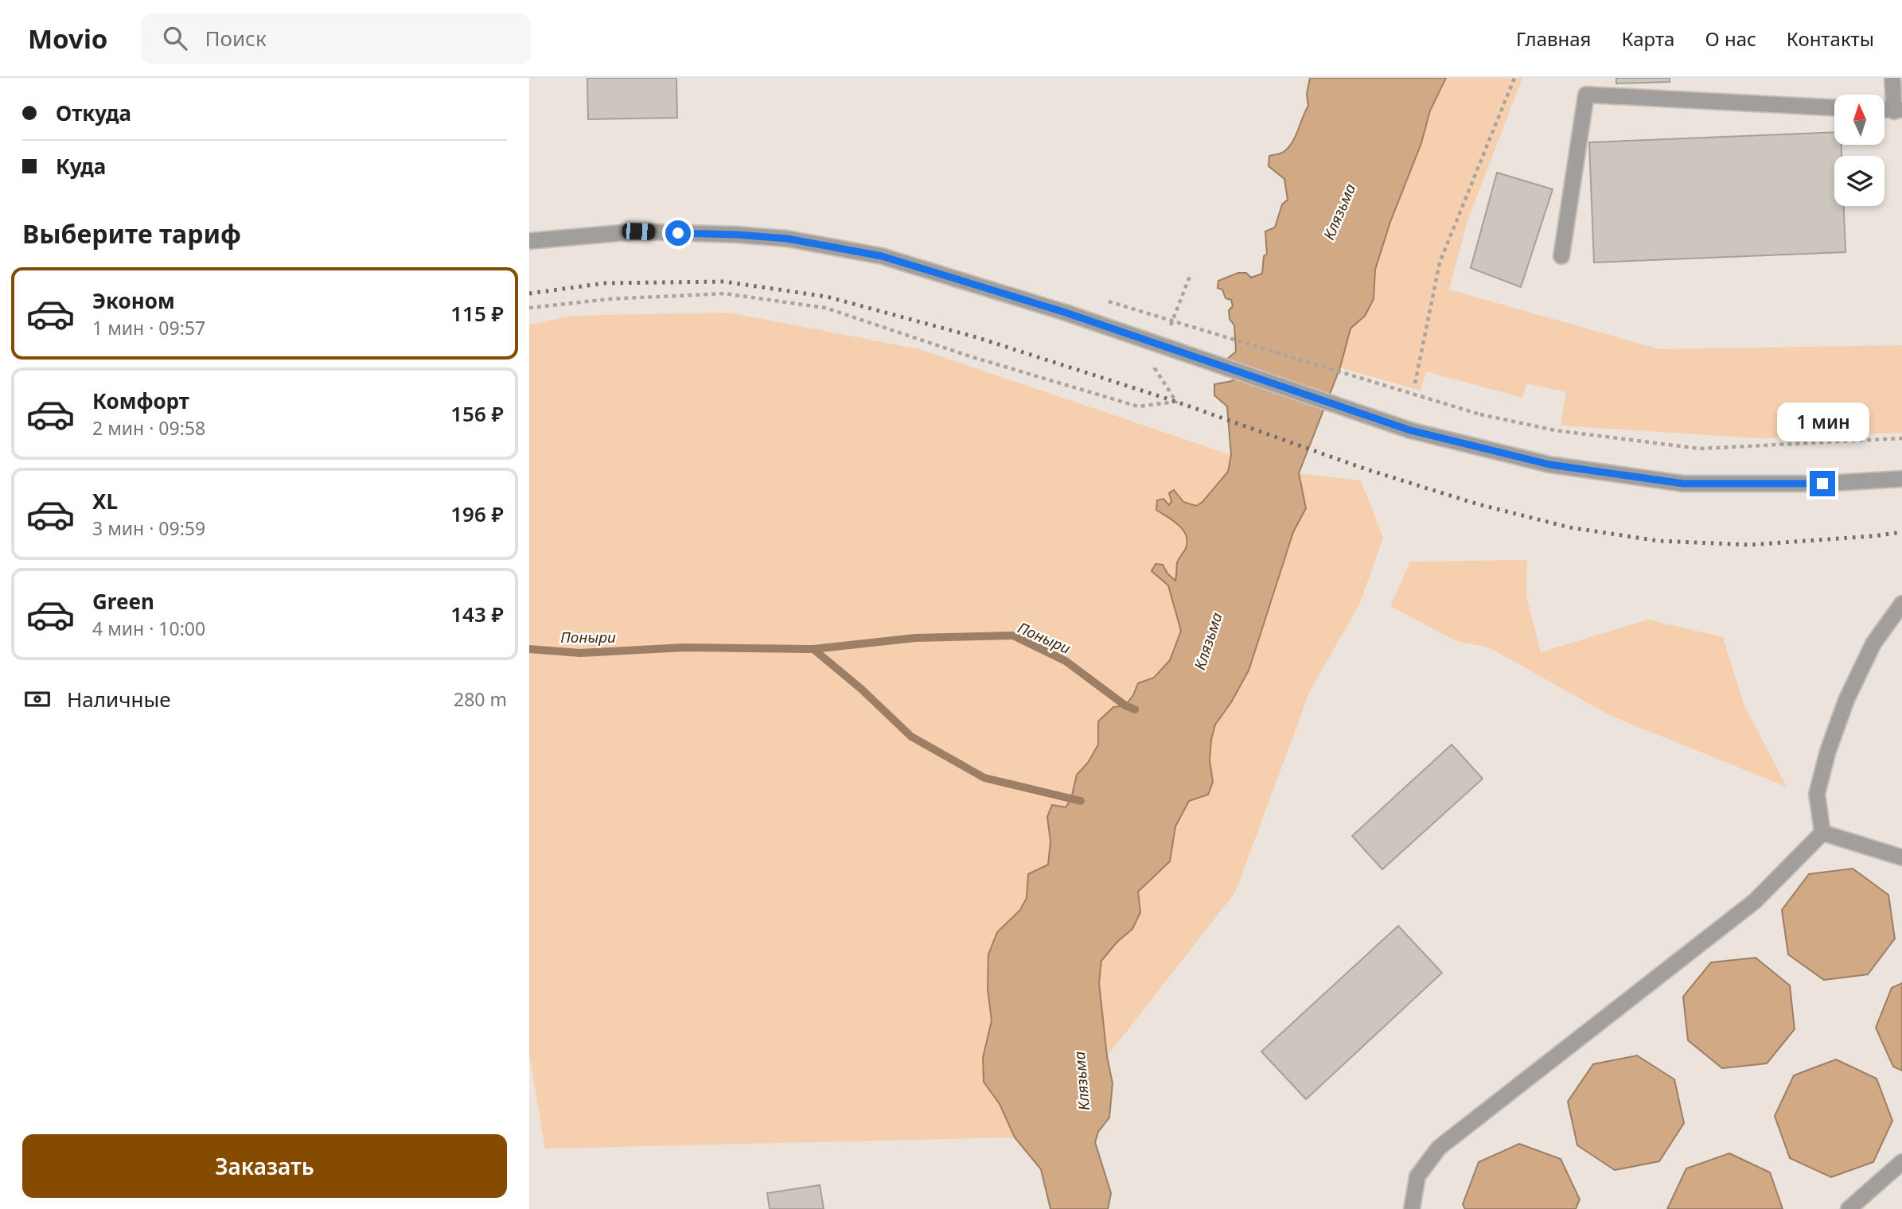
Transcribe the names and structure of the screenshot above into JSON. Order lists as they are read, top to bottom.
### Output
{
  "water": ["Клязьма", "Поныри"],
  "north": "top",
  "page": {
    "header": "Movio",
    "search": "Поиск",
    "nav": [
      "Главная",
      "Карта",
      "О нас",
      "Контакты"
    ],
    "banner": ["Откуда", "Куда"],
    "heading": "Выберите тариф",
    "list": [
      {
        "name": "Эконом",
        "note": "1 мин · 09:57",
        "value": "115 ₽"
      },
      {
        "name": "Комфорт",
        "note": "2 мин · 09:58",
        "value": "156 ₽"
      },
      {
        "name": "XL",
        "note": "3 мин · 09:59",
        "value": "196 ₽"
      },
      {
        "name": "Green",
        "note": "4 мин · 10:00",
        "value": "143 ₽"
      }
    ],
    "bubble": "1 мин",
    "pay": ["Наличные", "280 m"],
    "buttons": "Заказать"
  }
}
